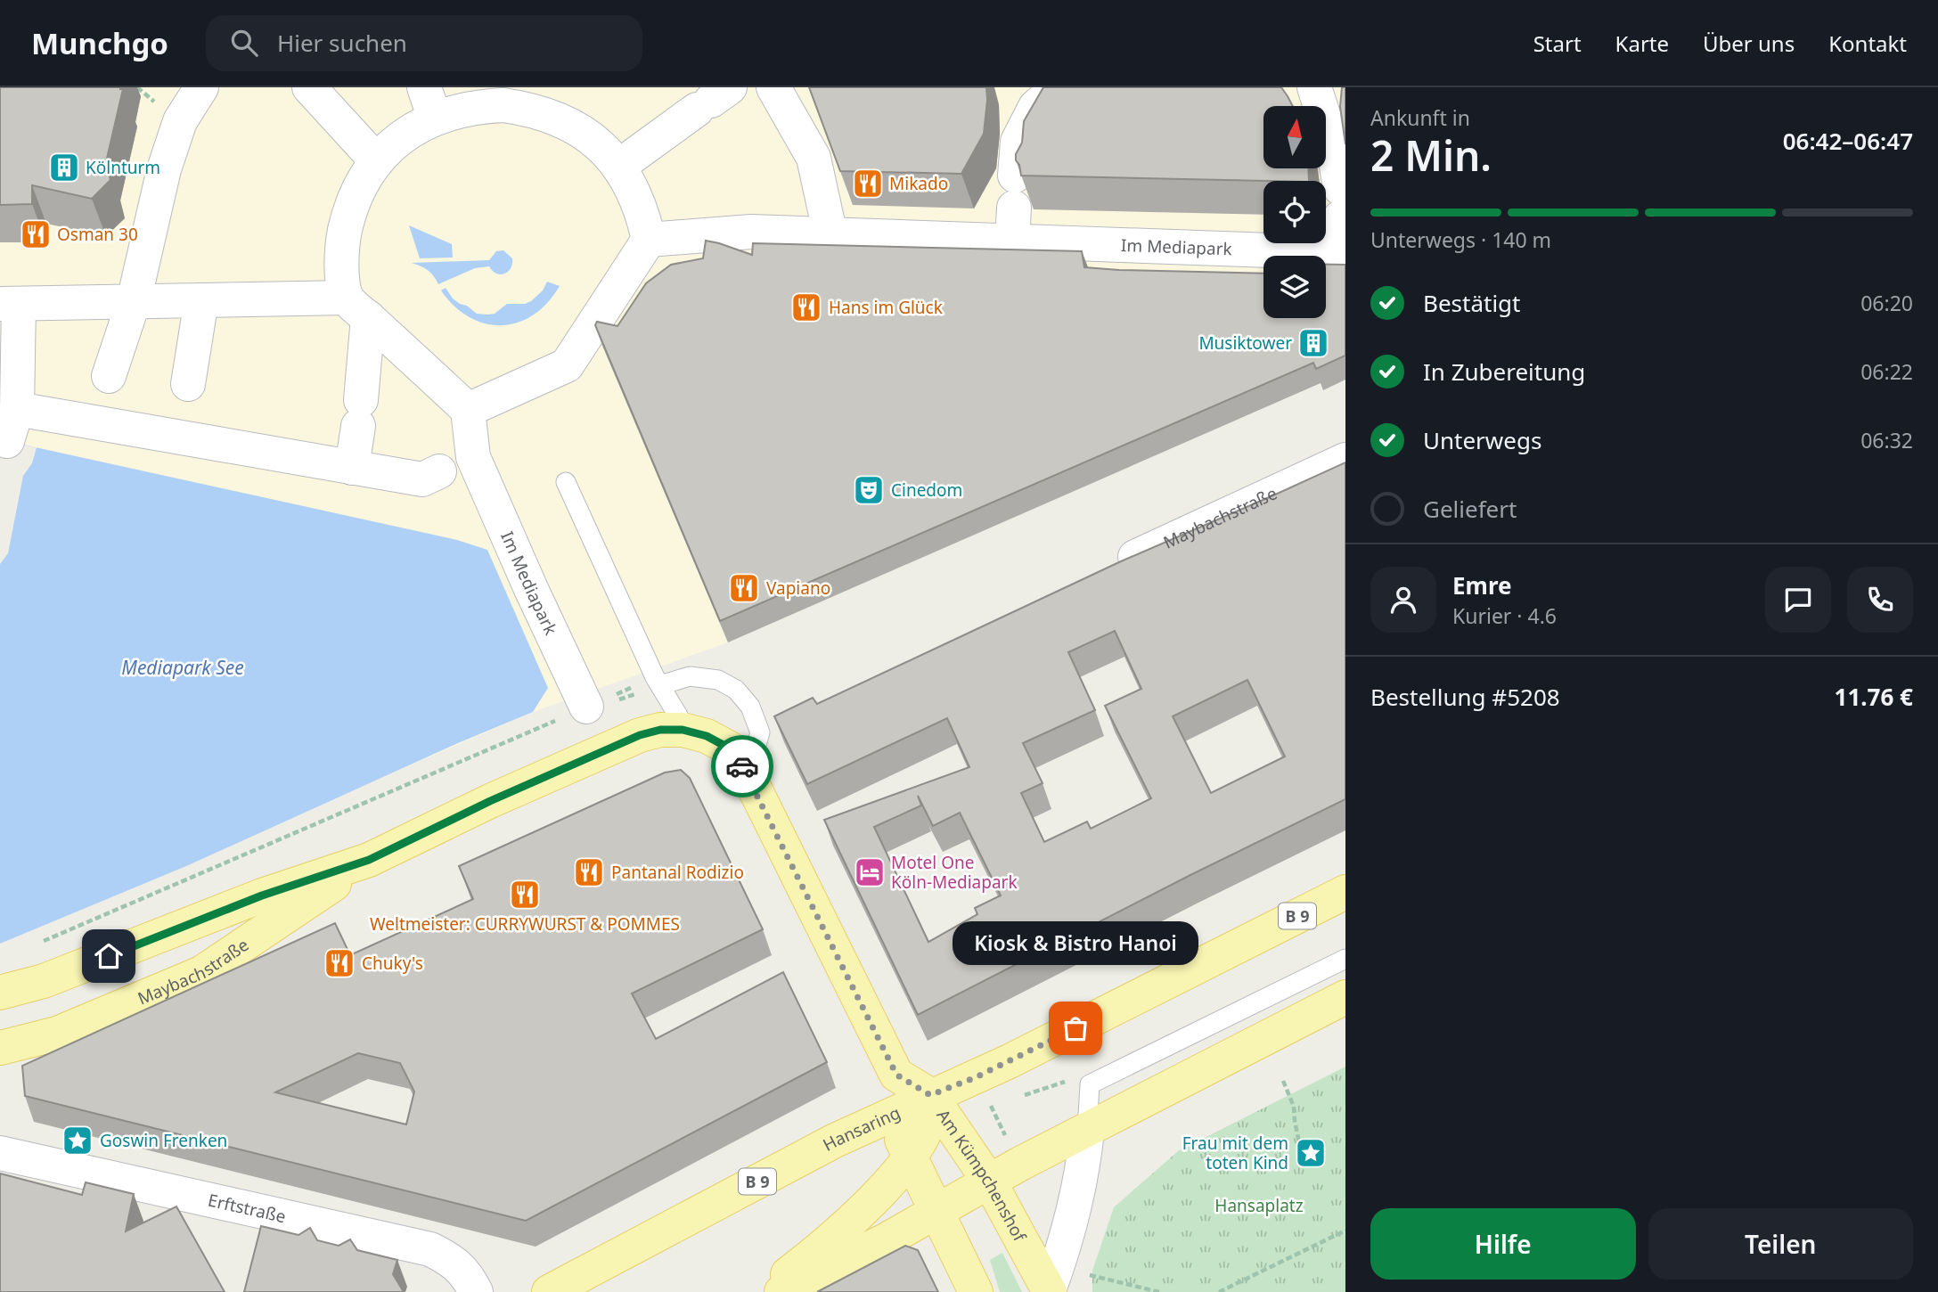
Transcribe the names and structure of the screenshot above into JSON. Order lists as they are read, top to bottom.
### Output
{
  "streets": {
    "main road": [
      "Maybachstraße",
      "B 9",
      "Hansaring",
      "Am Kümpchenshof"
    ],
    "street": ["Im Mediapark", "Erftstraße"]
  },
  "crossings": [
    ["Hansaring", "Am Kümpchenshof"]
  ],
  "water": ["Mediapark See"],
  "parks": ["Hansaplatz"],
  "places": {
    "building": ["Kölnturm", "Musiktower"],
    "restaurant": [
      "Mikado",
      "Osman 30",
      "Hans im Glück",
      "Vapiano",
      "Pantanal Rodizio",
      "Weltmeister: CURRYWURST & POMMES",
      "Chuky's"
    ],
    "theatre": ["Cinedom"],
    "hotel": ["Motel One Köln-Mediapark"],
    "other": ["Kiosk & Bistro Hanoi"],
    "place": ["Goswin Frenken", "Frau mit dem toten Kind"]
  },
  "north": "top",
  "page": {
    "header": "Munchgo",
    "search": "Hier suchen",
    "nav": [
      "Start",
      "Karte",
      "Über uns",
      "Kontakt"
    ],
    "heading": ["2 Min.", "Ankunft in", "06:42–06:47"],
    "panel": [
      "Emre",
      "Kurier · 4.6",
      "Bestellung #5208",
      "11.76 €"
    ],
    "bar": "Unterwegs · 140 m",
    "list": [
      ["Bestätigt", "06:20"],
      ["In Zubereitung", "06:22"],
      ["Unterwegs", "06:32"],
      "Geliefert"
    ],
    "bubble": "Kiosk & Bistro Hanoi",
    "buttons": ["Hilfe", "Teilen"]
  }
}
